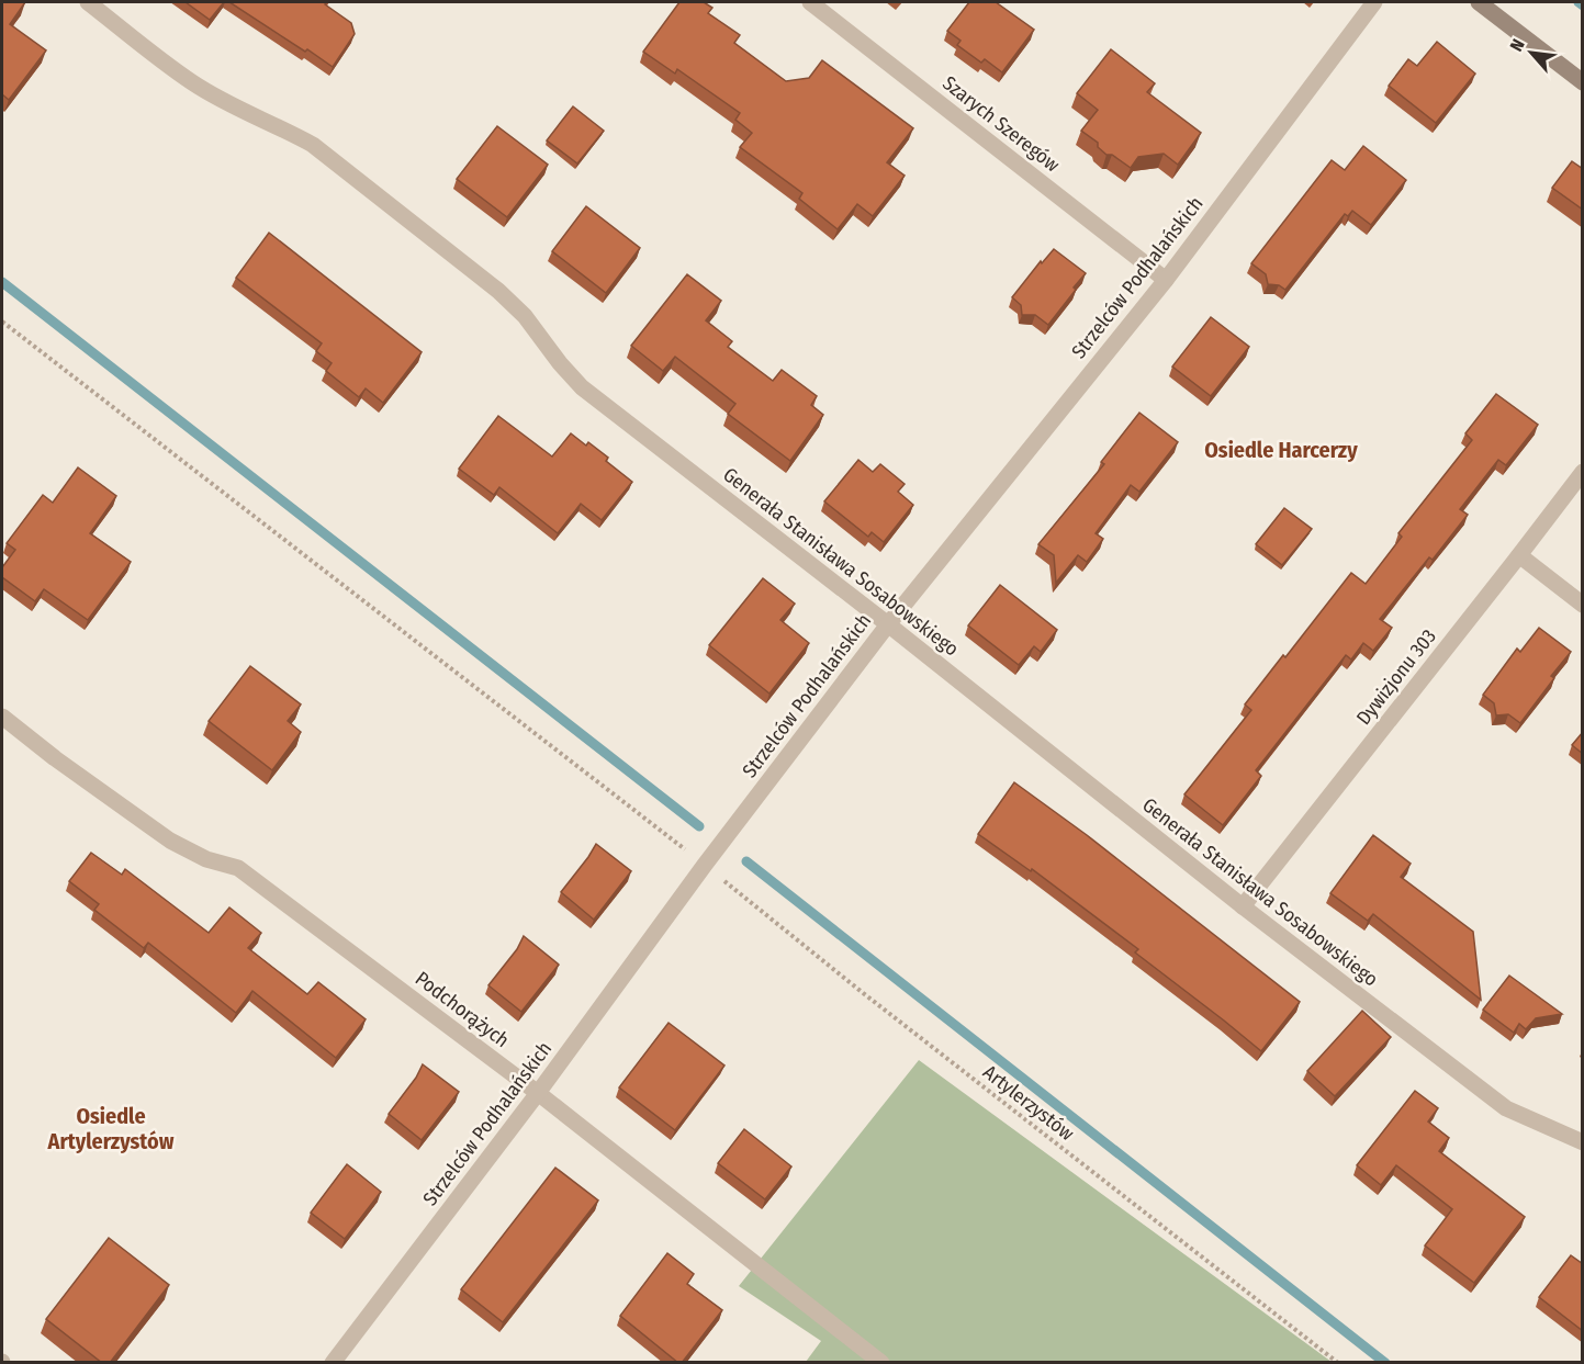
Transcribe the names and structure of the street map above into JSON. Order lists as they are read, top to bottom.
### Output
{
  "streets": {
    "street": [
      "Szarych Szeregów",
      "Strzelców Podhalańskich",
      "Generała Stanisława Sosabowskiego",
      "Dywizjonu 303",
      "Podchorążych"
    ],
    "path": ["Artylerzystów"]
  },
  "crossings": [
    ["Szarych Szeregów", "Strzelców Podhalańskich"],
    ["Strzelców Podhalańskich", "Generała Stanisława Sosabowskiego"],
    ["Strzelców Podhalańskich", "Podchorążych"],
    ["Strzelców Podhalańskich", "Artylerzystów"],
    ["Generała Stanisława Sosabowskiego", "Dywizjonu 303"]
  ],
  "districts": ["Osiedle Harcerzy", "Osiedle Artylerzystów"],
  "north": "top left"
}
